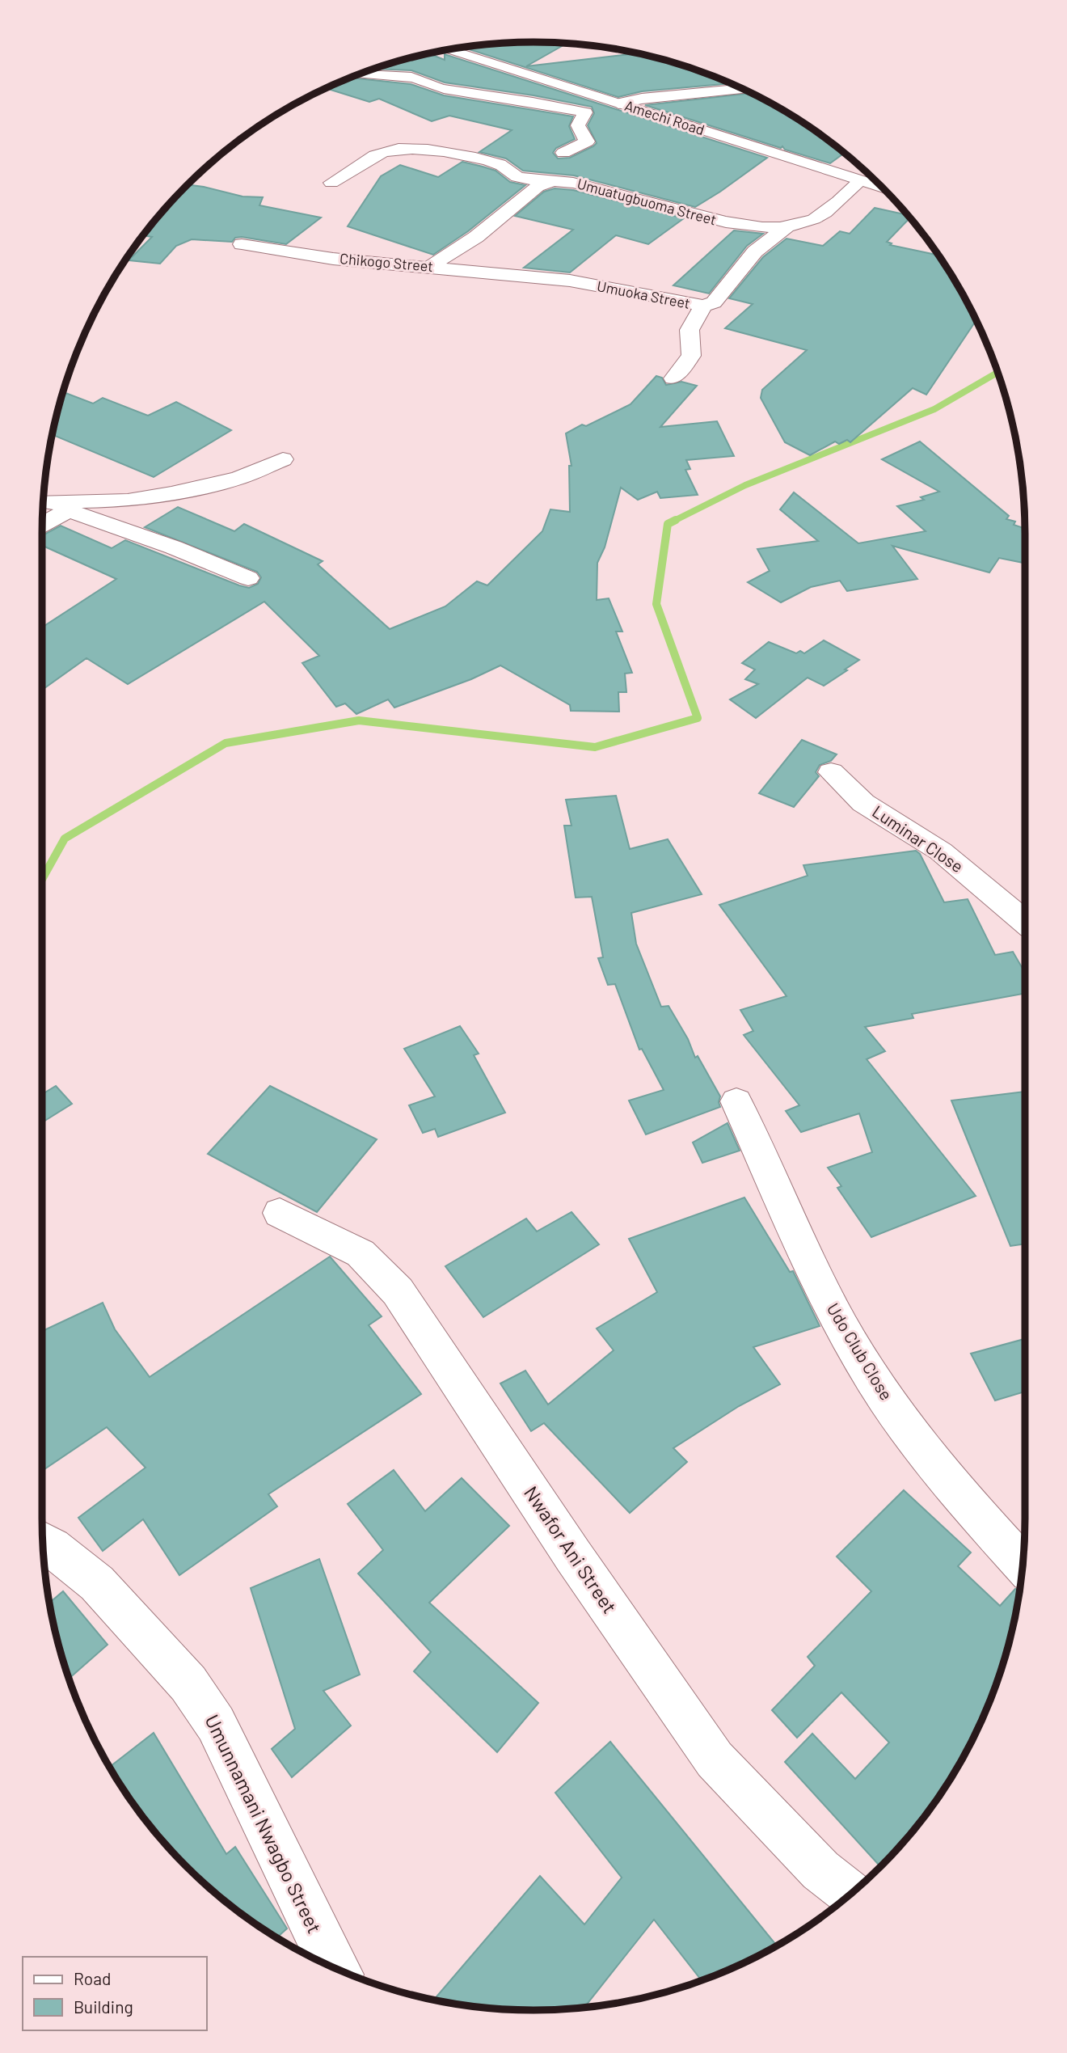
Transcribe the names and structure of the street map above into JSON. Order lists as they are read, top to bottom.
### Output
{
  "streets": {
    "street": [
      "Amechi Road",
      "Umuatugbuoma Street",
      "Chikogo Street",
      "Umuoka Street",
      "Luminar Close",
      "Udo Club Close",
      "Nwafor Ani Street",
      "Umunnamani Nwagbo Street"
    ]
  },
  "crossings": [
    ["Amechi Road", "Umuatugbuoma Street"],
    ["Umuatugbuoma Street", "Umuoka Street"],
    ["Chikogo Street", "Umuoka Street"]
  ],
  "legend": ["Road", "Building"]
}
